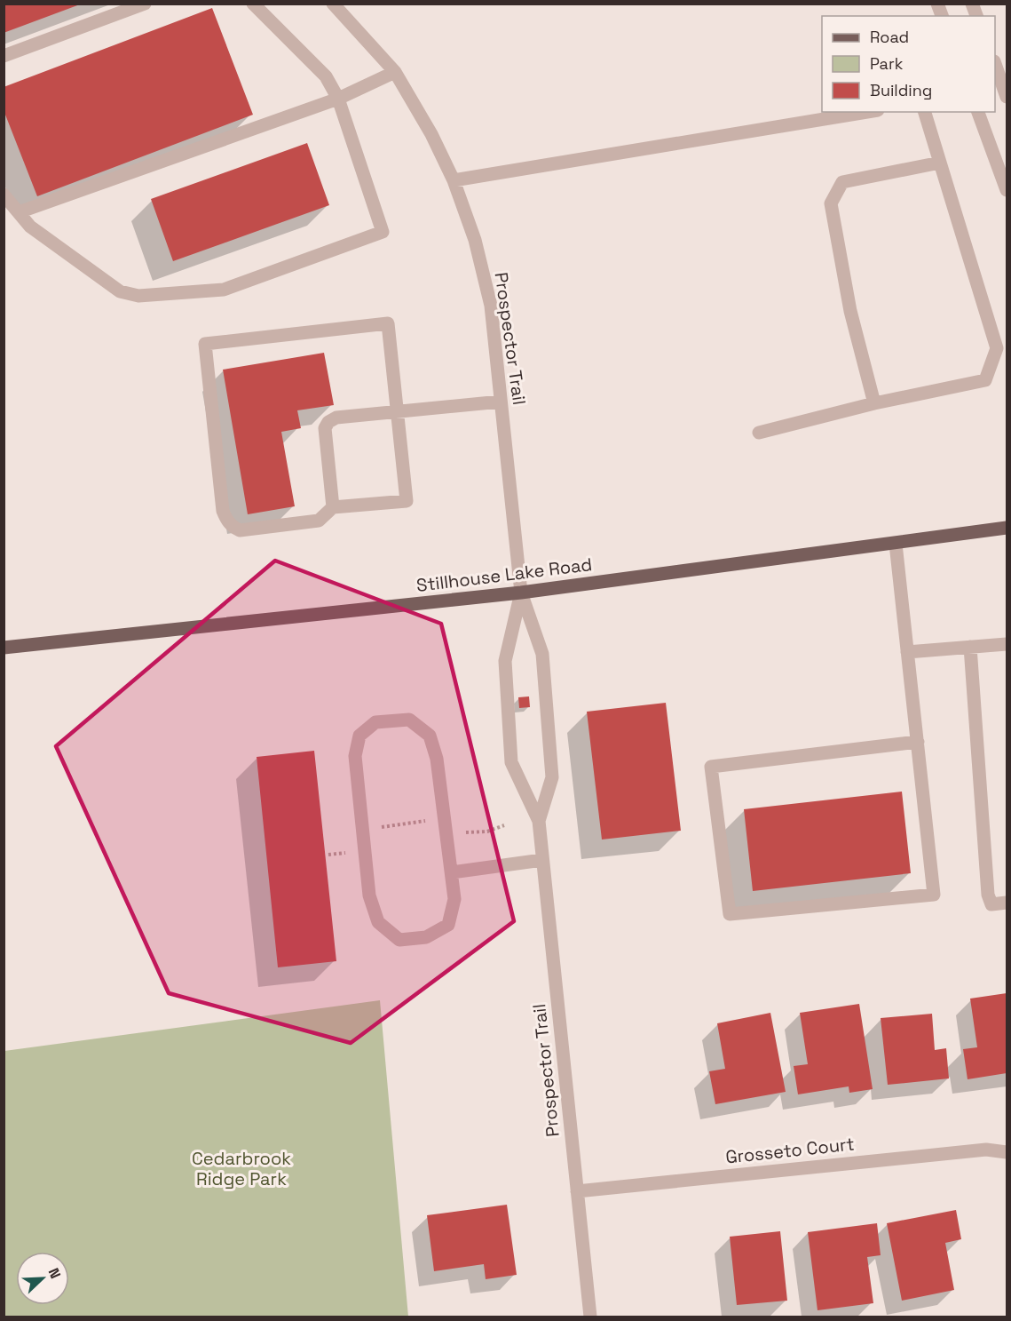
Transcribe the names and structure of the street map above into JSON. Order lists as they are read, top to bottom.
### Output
{
  "streets": {
    "main road": ["Stillhouse Lake Road"],
    "street": ["Prospector Trail", "Grosseto Court"]
  },
  "crossings": [
    ["Prospector Trail", "Stillhouse Lake Road"],
    ["Prospector Trail", "Grosseto Court"]
  ],
  "parks": ["Cedarbrook Ridge Park"],
  "legend": ["Road", "Park", "Building"],
  "north": "top right"
}
